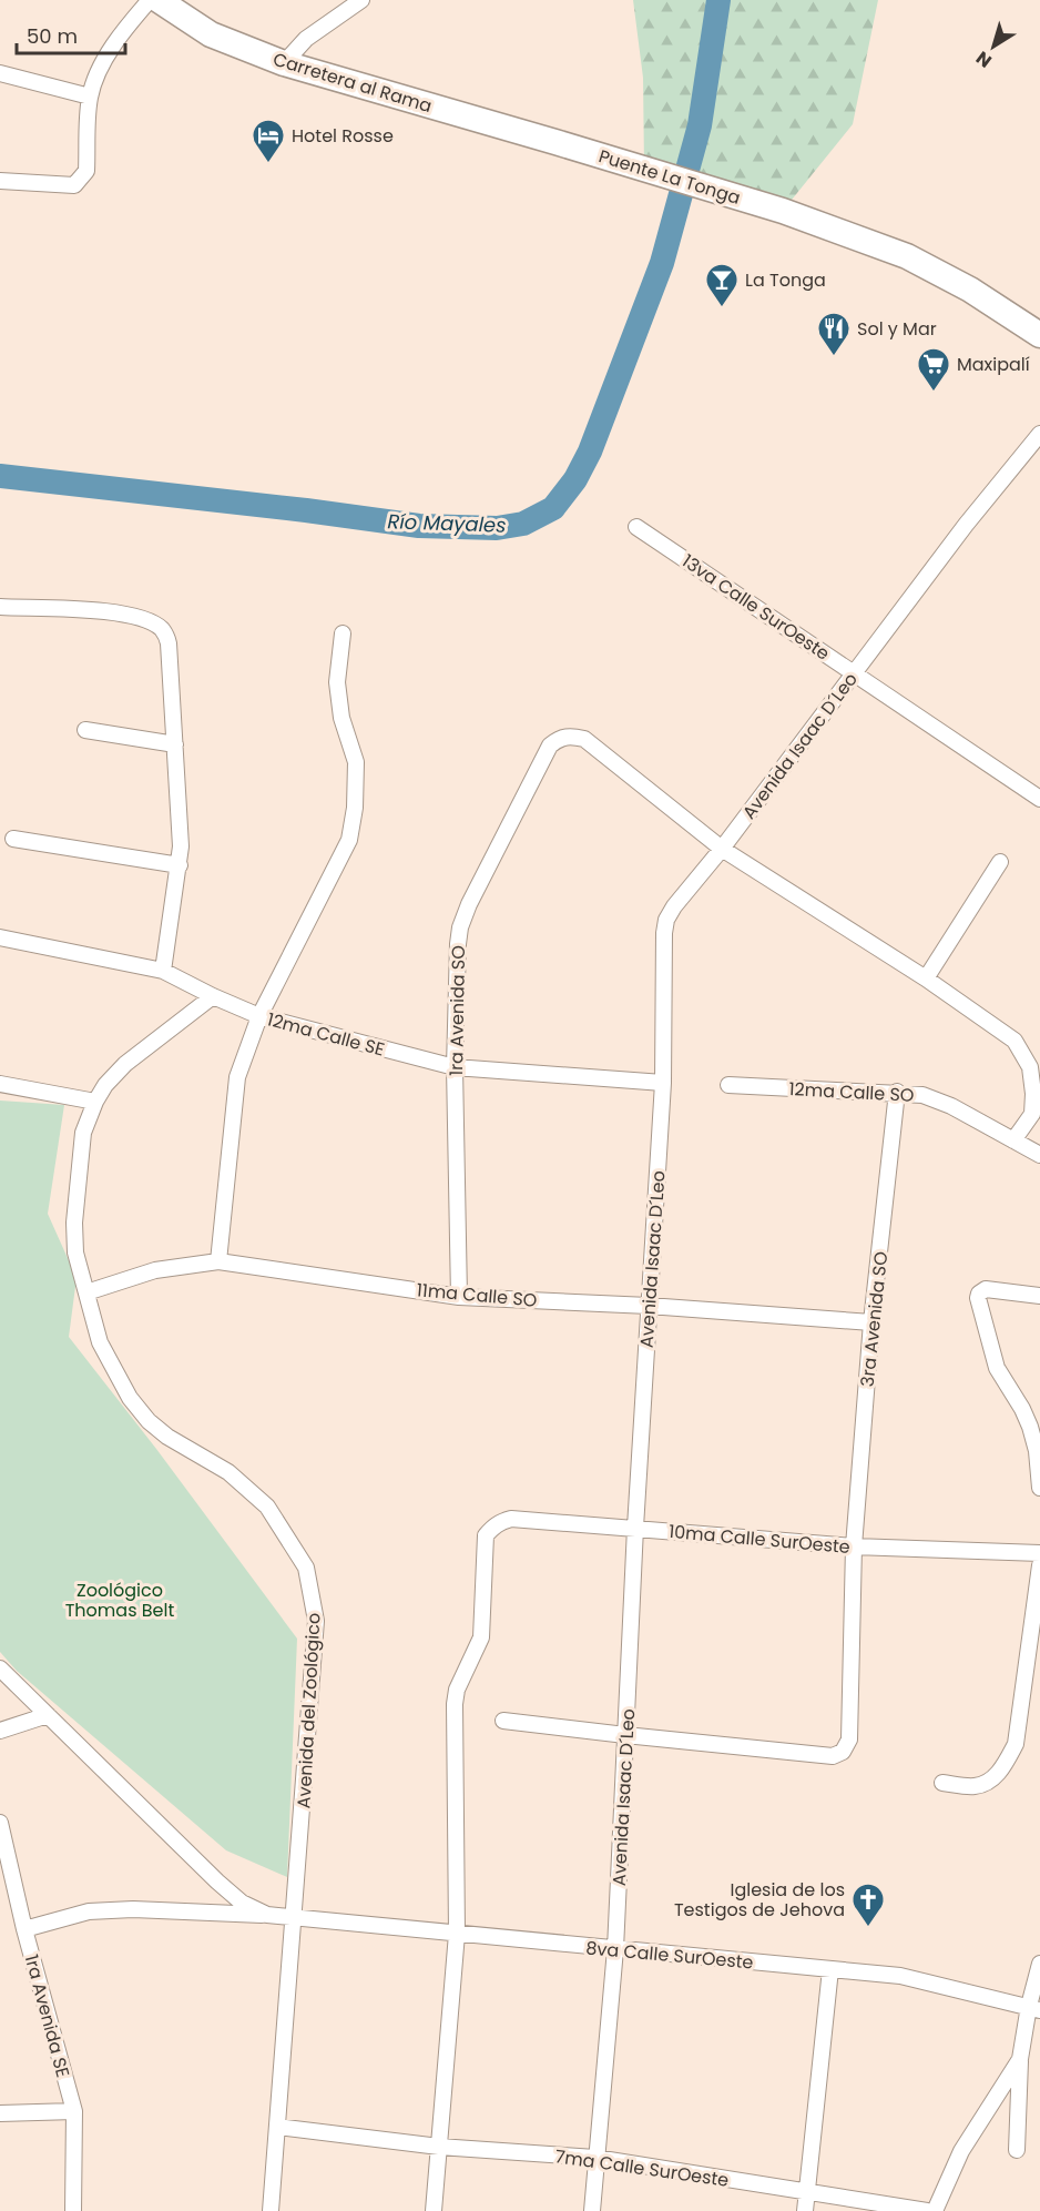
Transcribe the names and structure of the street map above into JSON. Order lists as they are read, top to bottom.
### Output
{
  "streets": {
    "highway": ["Carretera al Rama", "Puente La Tonga"],
    "street": [
      "13va Calle SurOeste",
      "Avenida Isaac D´Leo",
      "1ra Avenida SO",
      "12ma Calle SE",
      "12ma Calle SO",
      "11ma Calle SO",
      "3ra Avenida SO",
      "10ma Calle SurOeste",
      "Avenida del Zoológico",
      "8va Calle SurOeste",
      "1ra Avenida SE",
      "7ma Calle SurOeste"
    ]
  },
  "crossings": [
    ["Carretera al Rama", "Puente La Tonga"],
    ["13va Calle SurOeste", "Avenida Isaac D´Leo"],
    ["Avenida Isaac D´Leo", "1ra Avenida SO"],
    ["Avenida Isaac D´Leo", "12ma Calle SE"],
    ["Avenida Isaac D´Leo", "11ma Calle SO"],
    ["Avenida Isaac D´Leo", "3ra Avenida SO"],
    ["Avenida Isaac D´Leo", "10ma Calle SurOeste"],
    ["Avenida Isaac D´Leo", "8va Calle SurOeste"],
    ["Avenida Isaac D´Leo", "7ma Calle SurOeste"],
    ["1ra Avenida SO", "12ma Calle SE"],
    ["1ra Avenida SO", "11ma Calle SO"],
    ["12ma Calle SE", "Avenida del Zoológico"],
    ["12ma Calle SO", "3ra Avenida SO"],
    ["11ma Calle SO", "3ra Avenida SO"],
    ["11ma Calle SO", "Avenida del Zoológico"],
    ["3ra Avenida SO", "10ma Calle SurOeste"],
    ["10ma Calle SurOeste", "8va Calle SurOeste"],
    ["Avenida del Zoológico", "8va Calle SurOeste"],
    ["Avenida del Zoológico", "7ma Calle SurOeste"],
    ["8va Calle SurOeste", "1ra Avenida SE"]
  ],
  "water": ["Río Mayales"],
  "parks": ["Zoológico Thomas Belt"],
  "places": {
    "hotel": ["Hotel Rosse"],
    "bar": ["La Tonga"],
    "restaurant": ["Sol y Mar"],
    "supermarket": ["Maxipalí"],
    "church": ["Iglesia de los Testigos de Jehova"]
  },
  "scale_bar": "50 m",
  "north": "bottom left"
}
